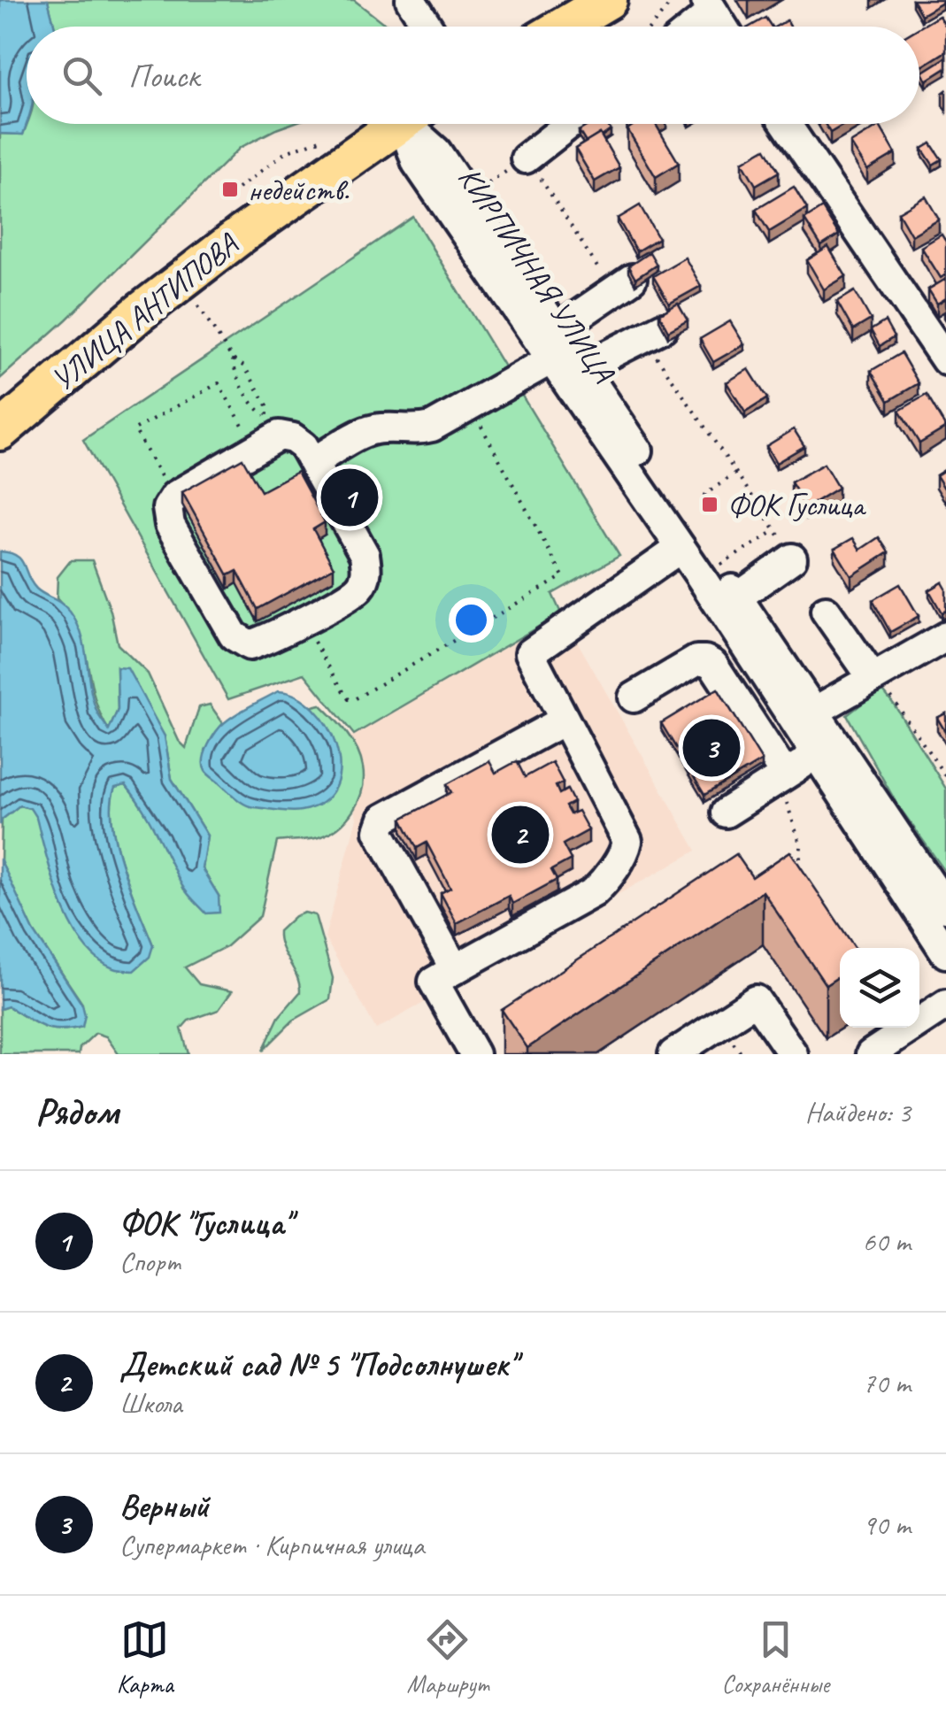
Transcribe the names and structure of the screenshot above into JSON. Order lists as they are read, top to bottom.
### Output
{
  "streets": {
    "main road": ["УЛИЦА АНТИПОВА"],
    "street": ["КИРПИЧНАЯ УЛИЦА"]
  },
  "places": {
    "transit": ["недейств.", "ФОК Гуслица"]
  },
  "page": {
    "search": "Поиск",
    "pins": ["1", "3", "2"],
    "heading": ["Рядом", "Найдено: 3"],
    "list": [
      {
        "mark": "1",
        "name": "ФОК \"Гуслица\"",
        "note": "Спорт",
        "value": "60 m"
      },
      {
        "mark": "2",
        "name": "Детский сад № 5 \"Подсолнушек\"",
        "note": "Школа",
        "value": "70 m"
      },
      {
        "mark": "3",
        "name": "Верный",
        "note": "Супермаркет · Кирпичная улица",
        "value": "90 m"
      }
    ],
    "nav": ["Карта", "Маршрут", "Сохранённые"]
  }
}
